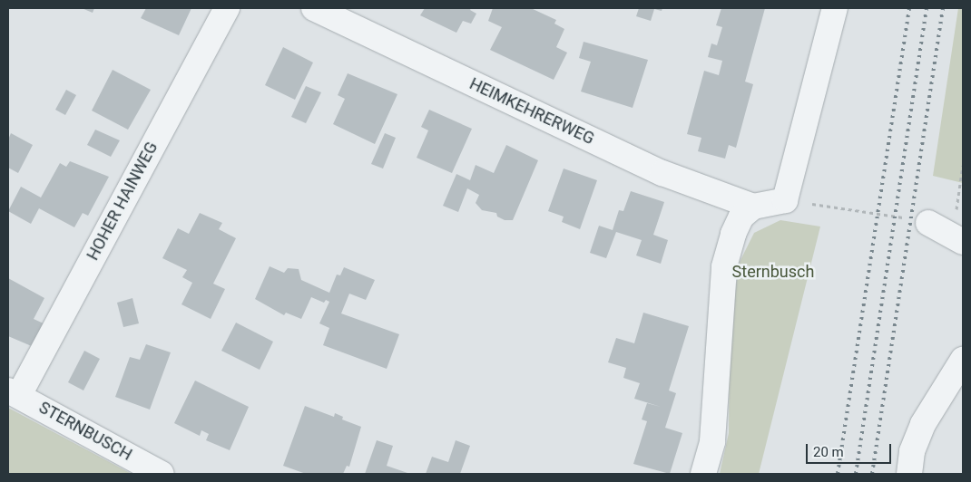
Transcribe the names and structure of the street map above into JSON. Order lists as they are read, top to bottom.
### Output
{
  "streets": {
    "street": ["HEIMKEHRERWEG", "HOHER HAINWEG", "STERNBUSCH"]
  },
  "crossings": [
    ["HOHER HAINWEG", "STERNBUSCH"]
  ],
  "parks": ["Sternbusch"],
  "scale_bar": "20 m"
}
